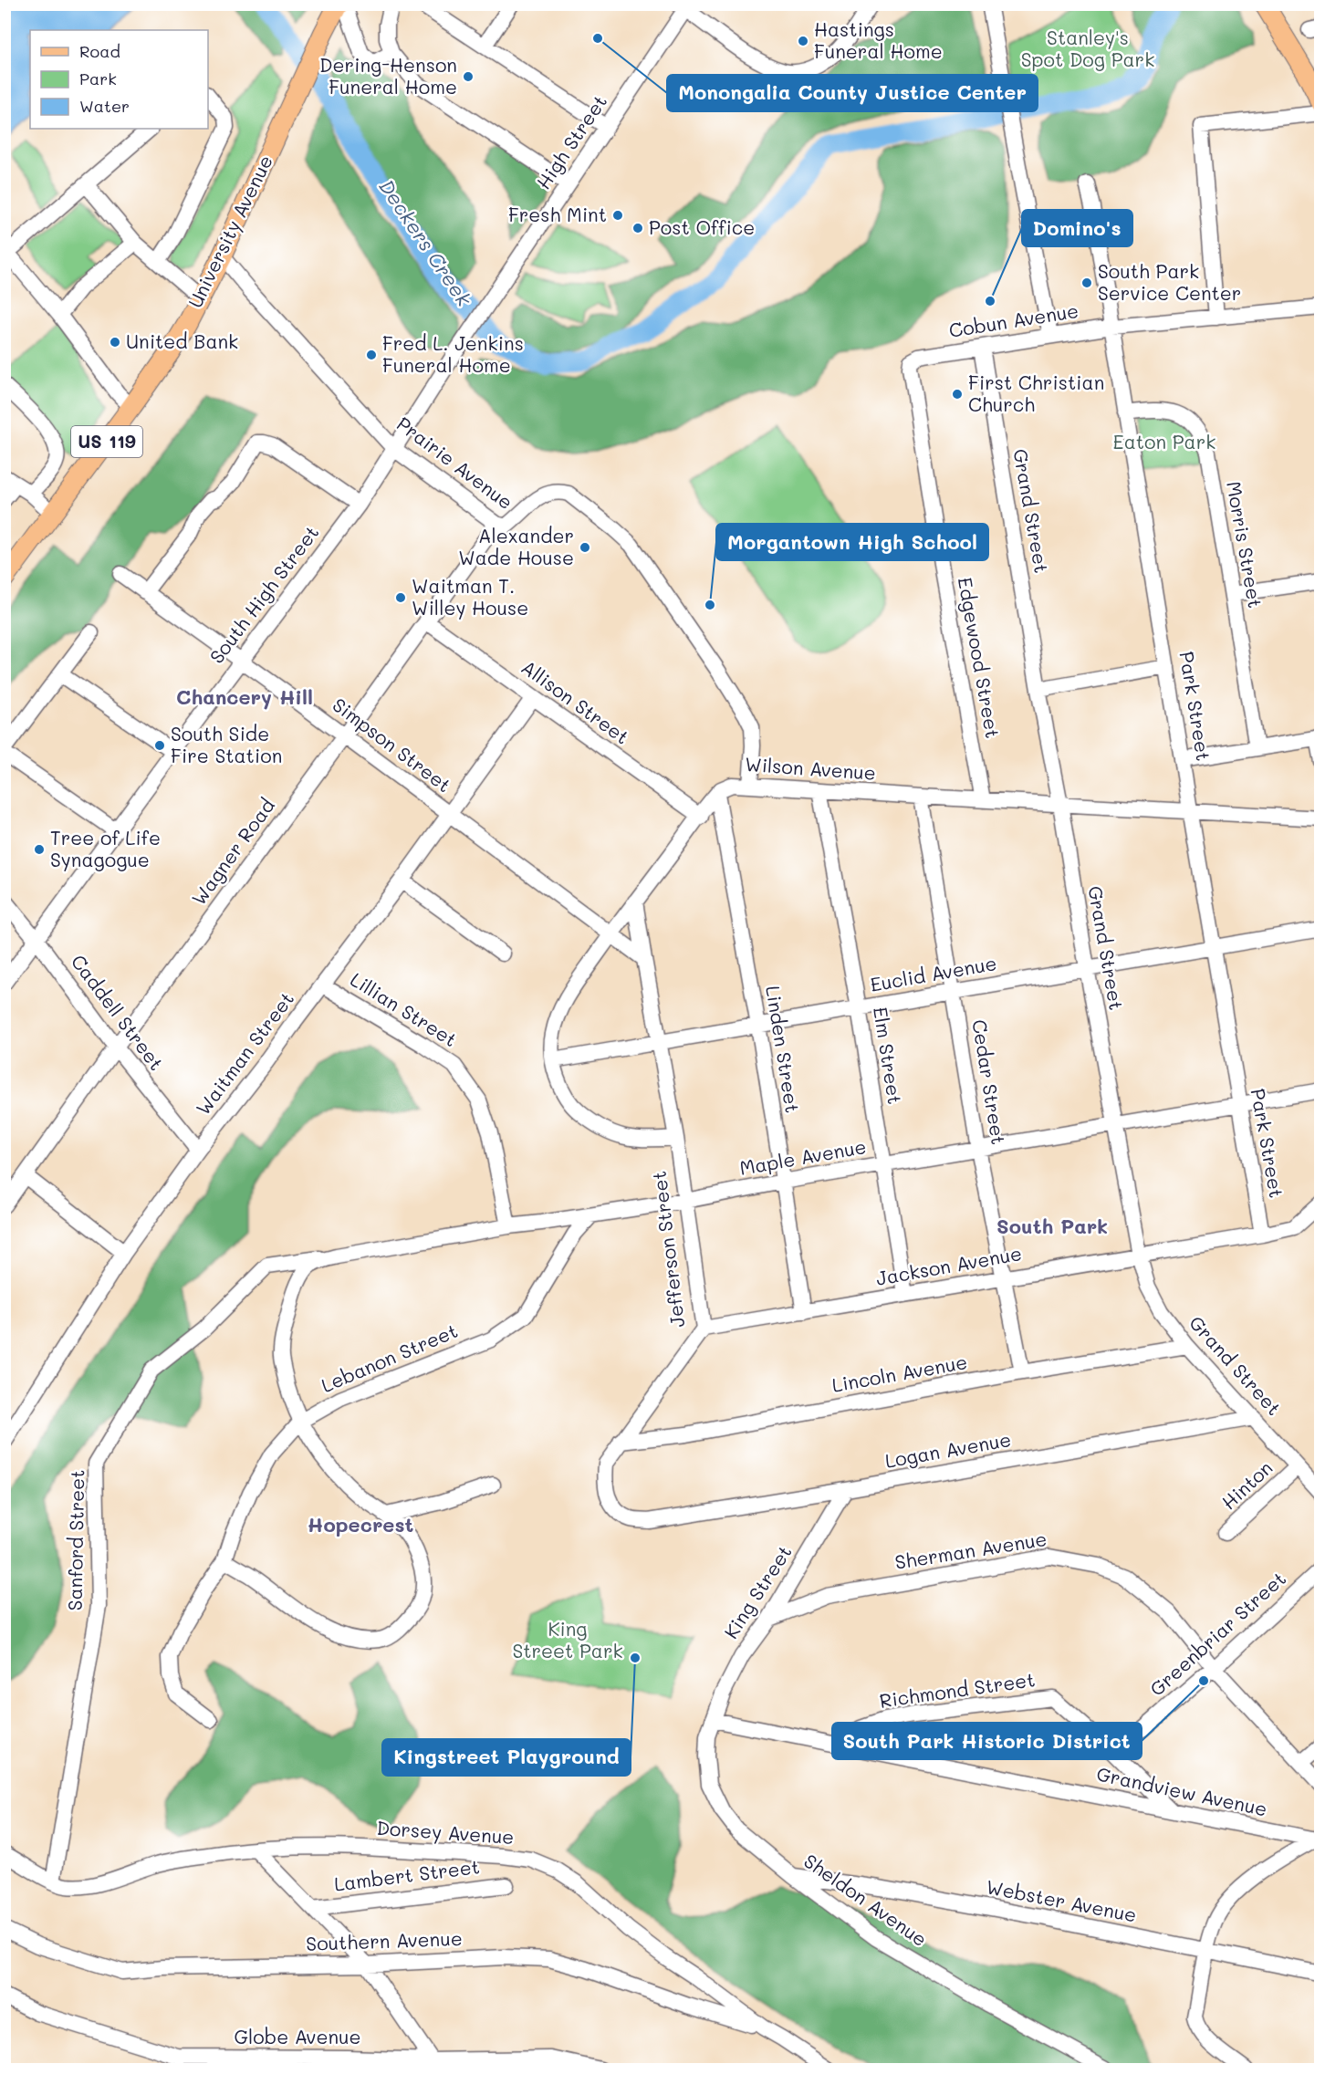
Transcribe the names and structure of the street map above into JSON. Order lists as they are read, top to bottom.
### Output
{
  "streets": {
    "main road": ["University Avenue", "US 119"],
    "street": [
      "High Street",
      "Cobun Avenue",
      "Prairie Avenue",
      "Grand Street",
      "Morris Street",
      "South High Street",
      "Edgewood Street",
      "Allison Street",
      "Park Street",
      "Simpson Street",
      "Wilson Avenue",
      "Wagner Road",
      "Euclid Avenue",
      "Lillian Street",
      "Caddell Street",
      "Linden Street",
      "Waitman Street",
      "Elm Street",
      "Cedar Street",
      "Maple Avenue",
      "Jefferson Street",
      "Jackson Avenue",
      "Lebanon Street",
      "Lincoln Avenue",
      "Logan Avenue",
      "Hinton",
      "Sanford Street",
      "Sherman Avenue",
      "King Street",
      "Greenbriar Street",
      "Richmond Street",
      "Grandview Avenue",
      "Dorsey Avenue",
      "Lambert Street",
      "Sheldon Avenue",
      "Webster Avenue",
      "Southern Avenue",
      "Globe Avenue"
    ]
  },
  "crossings": [
    ["High Street", "South High Street"],
    ["University Avenue", "Prairie Avenue"],
    ["Cobun Avenue", "Grand Street"],
    ["Cobun Avenue", "Edgewood Street"],
    ["Cobun Avenue", "Park Street"],
    ["Prairie Avenue", "South High Street"],
    ["Prairie Avenue", "Wilson Avenue"],
    ["Prairie Avenue", "Wagner Road"],
    ["Grand Street", "Wilson Avenue"],
    ["Grand Street", "Euclid Avenue"],
    ["Grand Street", "Maple Avenue"],
    ["Grand Street", "Jackson Avenue"],
    ["Grand Street", "Lincoln Avenue"],
    ["Grand Street", "Logan Avenue"],
    ["Grand Street", "Hinton"],
    ["Morris Street", "Park Street"],
    ["South High Street", "Simpson Street"],
    ["South High Street", "Caddell Street"],
    ["Edgewood Street", "Wilson Avenue"],
    ["Allison Street", "Wagner Road"],
    ["Allison Street", "Waitman Street"],
    ["Park Street", "Wilson Avenue"],
    ["Park Street", "Euclid Avenue"],
    ["Park Street", "Maple Avenue"],
    ["Park Street", "Jackson Avenue"],
    ["Simpson Street", "Wagner Road"],
    ["Simpson Street", "Waitman Street"],
    ["Wilson Avenue", "Linden Street"],
    ["Wilson Avenue", "Elm Street"],
    ["Wilson Avenue", "Cedar Street"],
    ["Wagner Road", "Caddell Street"],
    ["Euclid Avenue", "Linden Street"],
    ["Euclid Avenue", "Elm Street"],
    ["Euclid Avenue", "Cedar Street"],
    ["Euclid Avenue", "Jefferson Street"],
    ["Lillian Street", "Waitman Street"],
    ["Lillian Street", "Maple Avenue"],
    ["Caddell Street", "Waitman Street"],
    ["Linden Street", "Maple Avenue"],
    ["Linden Street", "Jackson Avenue"],
    ["Elm Street", "Maple Avenue"],
    ["Elm Street", "Jackson Avenue"],
    ["Cedar Street", "Maple Avenue"],
    ["Cedar Street", "Jackson Avenue"],
    ["Cedar Street", "Lincoln Avenue"],
    ["Maple Avenue", "Jefferson Street"],
    ["Maple Avenue", "Lebanon Street"],
    ["Maple Avenue", "Sanford Street"],
    ["Jefferson Street", "Jackson Avenue"],
    ["Jefferson Street", "Lincoln Avenue"],
    ["Jefferson Street", "Logan Avenue"],
    ["Logan Avenue", "King Street"],
    ["Sanford Street", "Dorsey Avenue"],
    ["Sherman Avenue", "King Street"],
    ["Sherman Avenue", "Greenbriar Street"],
    ["King Street", "Grandview Avenue"],
    ["King Street", "Sheldon Avenue"],
    ["Richmond Street", "Grandview Avenue"],
    ["Grandview Avenue", "Sheldon Avenue"],
    ["Dorsey Avenue", "Southern Avenue"],
    ["Sheldon Avenue", "Webster Avenue"]
  ],
  "districts": ["Chancery Hill", "South Park", "Hopecrest"],
  "water": ["Deckers Creek"],
  "parks": ["Stanley's Spot Dog Park", "Eaton Park", "King Street Park"],
  "places": [
    "Monongalia County Justice Center",
    "Hastings Funeral Home",
    "Dering-Henson Funeral Home",
    "Fresh Mint",
    "Post Office",
    "South Park Service Center",
    "Domino's",
    "United Bank",
    "Fred L. Jenkins Funeral Home",
    "First Christian Church",
    "Alexander Wade House",
    "Waitman T. Willey House",
    "Morgantown High School",
    "South Side Fire Station",
    "Tree of Life Synagogue",
    "Kingstreet Playground",
    "South Park Historic District"
  ],
  "legend": ["Road", "Park", "Water"]
}
